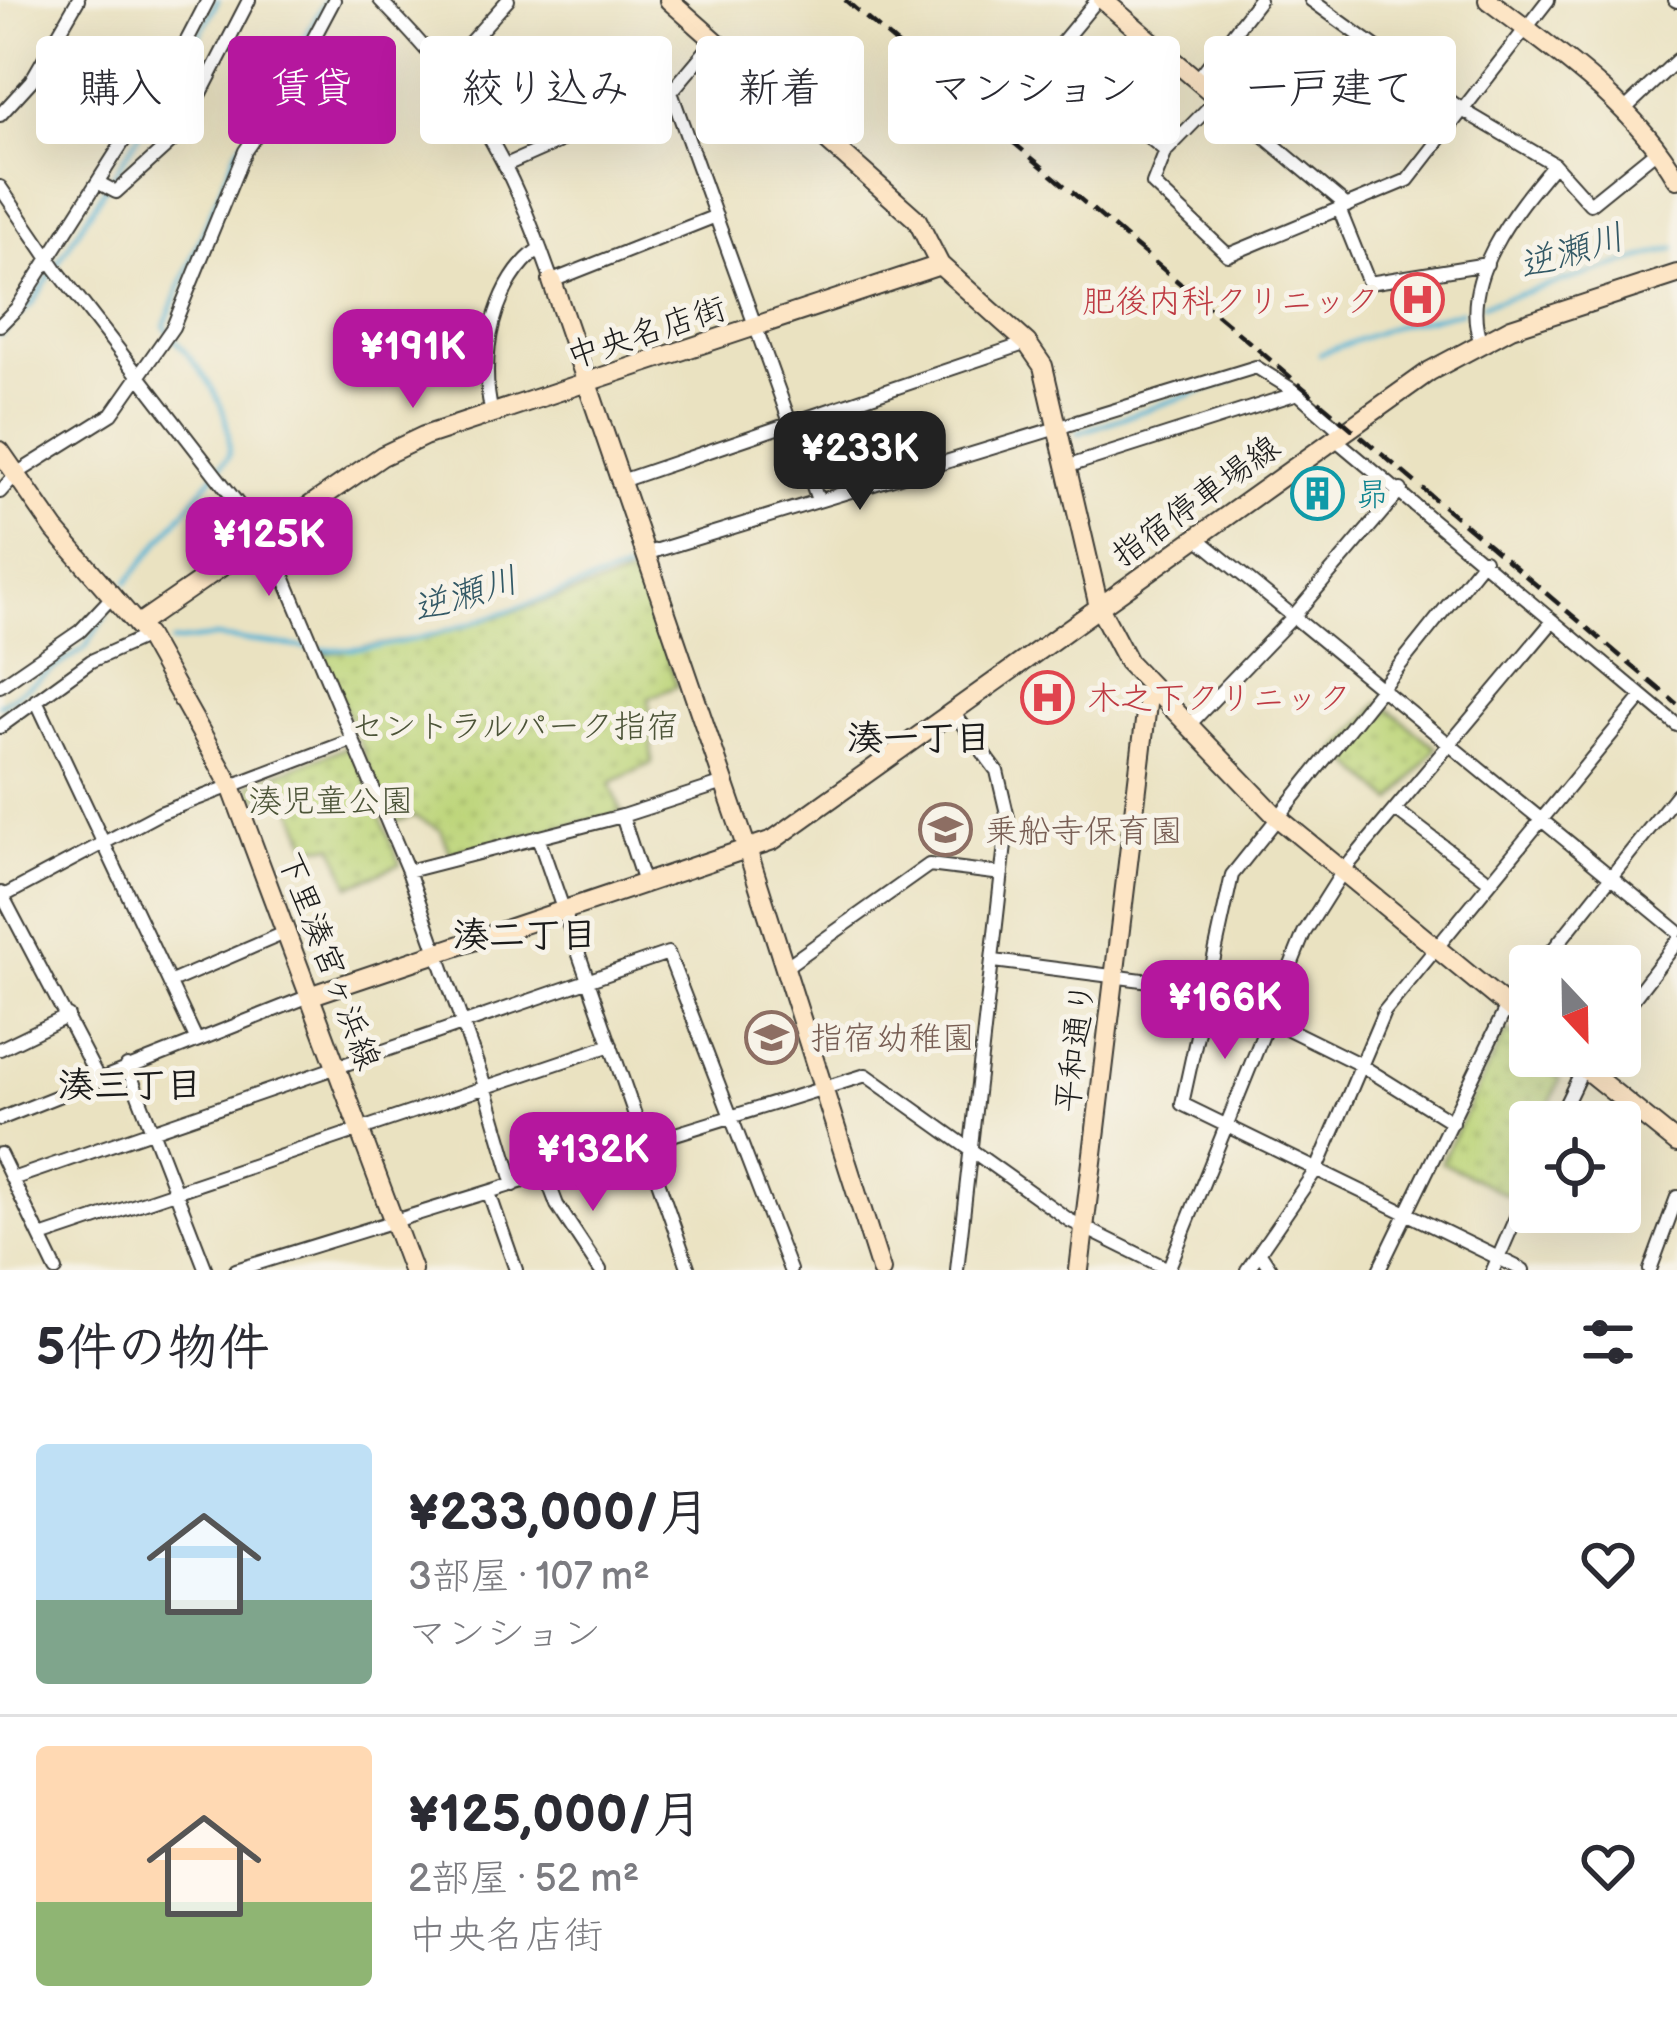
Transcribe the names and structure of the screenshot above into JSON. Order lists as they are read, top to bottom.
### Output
{
  "streets": {
    "street": [
      "中央名店街",
      "指宿停車場線",
      "下里湊宮ヶ浜線",
      "平和通り"
    ]
  },
  "crossings": [
    ["中央名店街", "指宿停車場線"],
    ["中央名店街", "下里湊宮ヶ浜線"]
  ],
  "districts": ["湊一丁目", "湊二丁目", "湊三丁目"],
  "water": ["逆瀬川"],
  "parks": ["セントラルパーク指宿", "湊児童公園"],
  "places": {
    "hospital": ["肥後内科クリニック", "木之下クリニック"],
    "building": ["昴"],
    "school or university": ["乗船寺保育園", "指宿幼稚園"]
  },
  "north": "bottom",
  "page": {
    "chip": [
      "購入",
      "賃貸",
      "絞り込み",
      "新着",
      "マンション",
      "一戸建て"
    ],
    "price": [
      "¥191K",
      "¥233K",
      "¥125K",
      "¥166K",
      "¥132K"
    ],
    "heading": "5件の物件",
    "list": [
      {
        "name": "¥233,000/月",
        "note": "3部屋 · 107 m² · マンション"
      },
      {
        "name": "¥125,000/月",
        "note": "2部屋 · 52 m² · 中央名店街"
      }
    ]
  }
}
